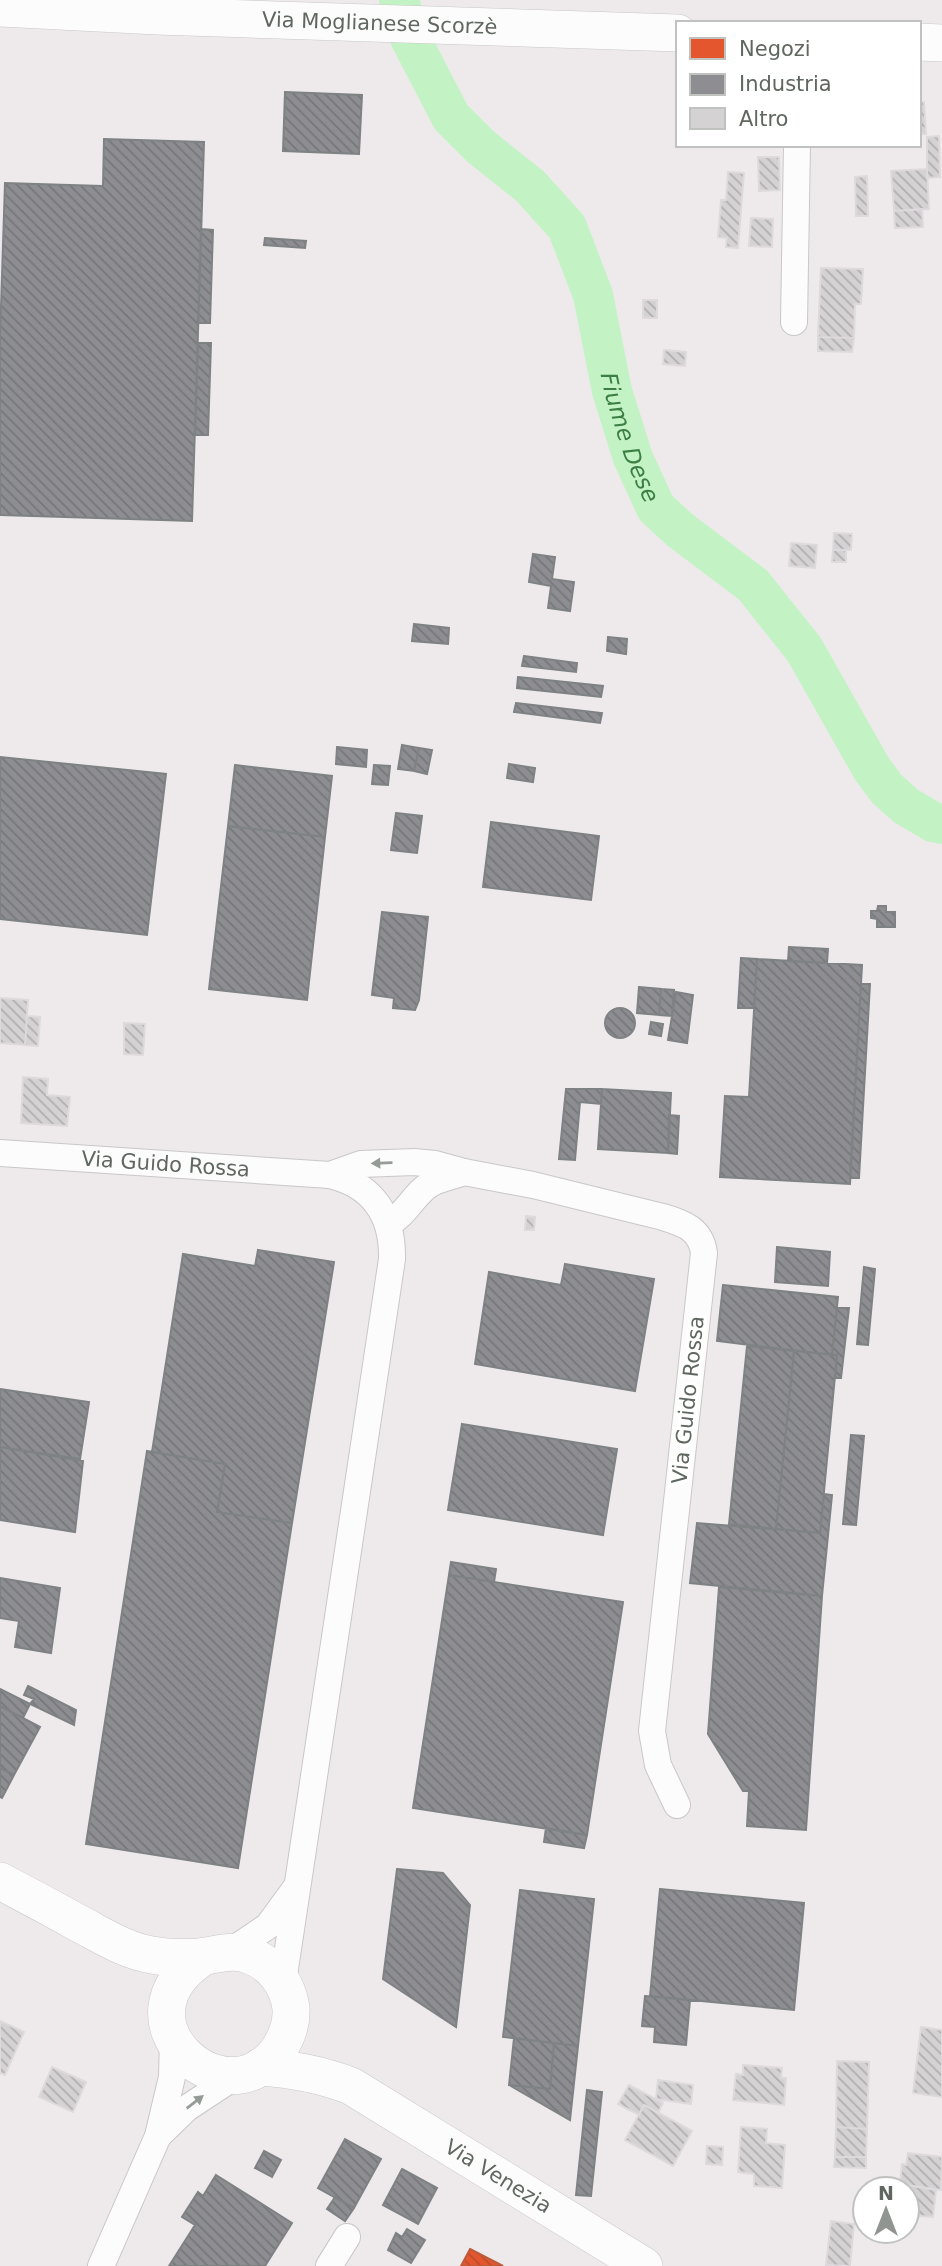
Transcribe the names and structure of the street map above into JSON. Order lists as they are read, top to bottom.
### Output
{
  "streets": {
    "main road": ["Via Moglianese Scorzè", "Via Venezia"],
    "street": ["Via Guido Rossa"]
  },
  "water": ["Fiume Dese"],
  "legend": ["Negozi", "Industria", "Altro"],
  "north": "top"
}
